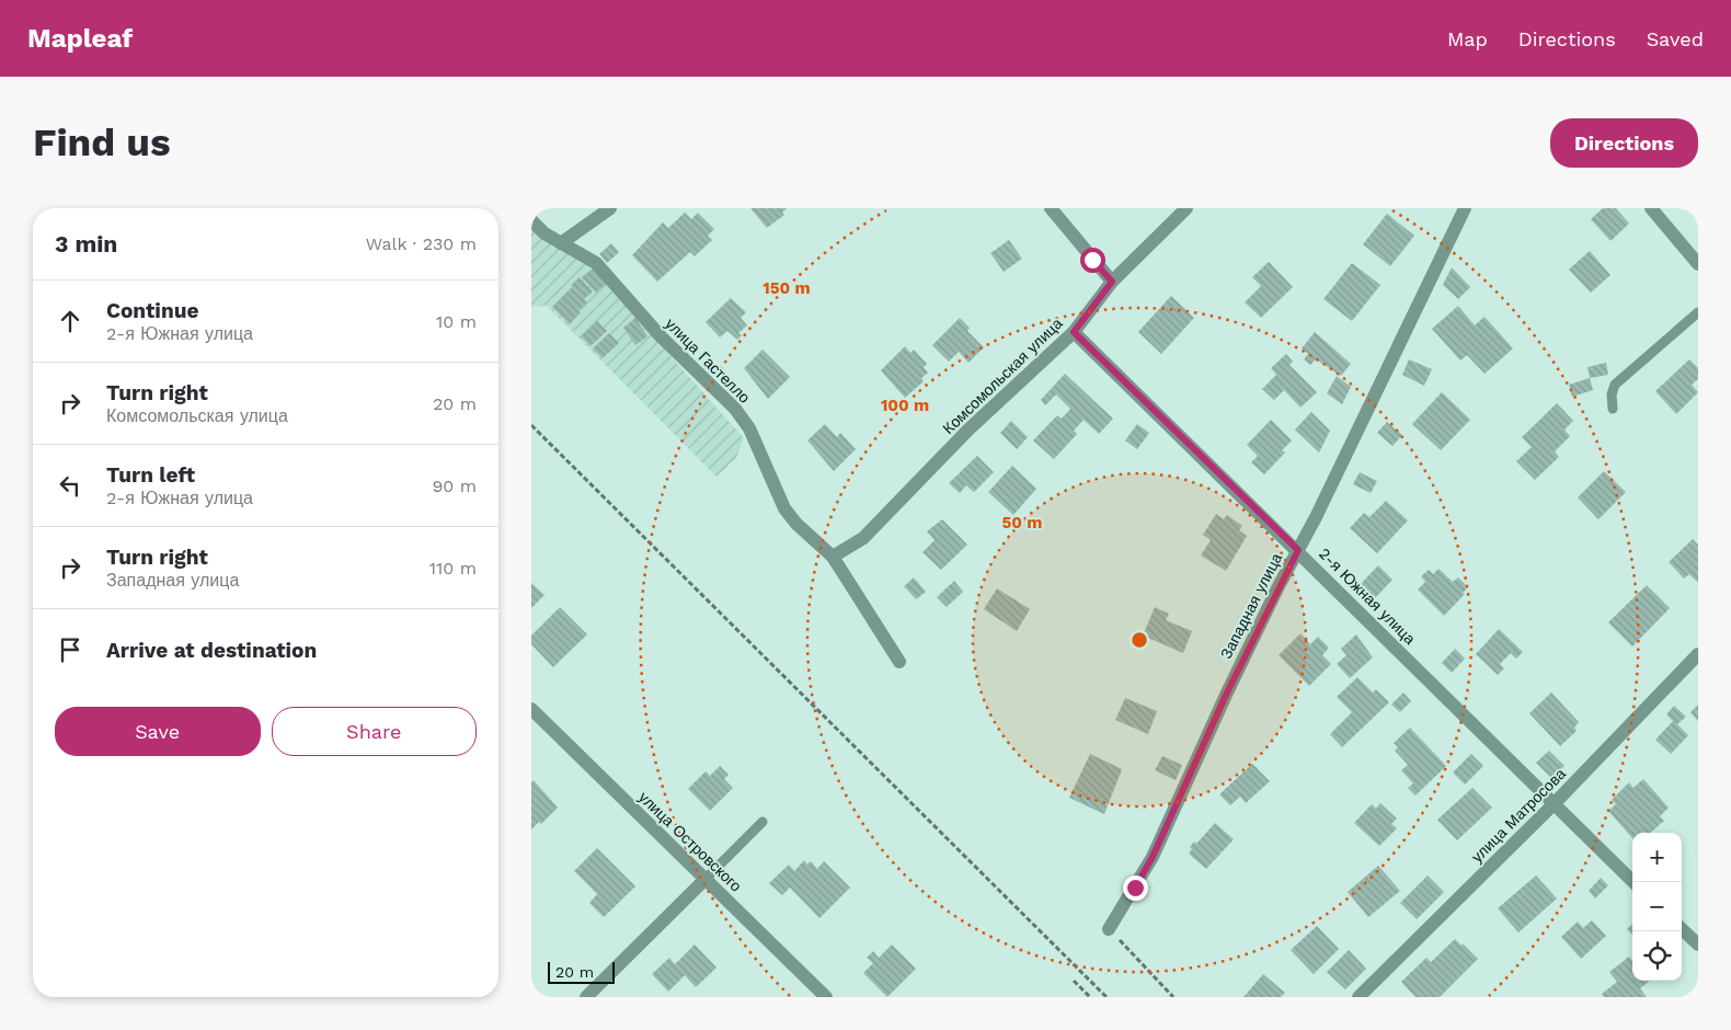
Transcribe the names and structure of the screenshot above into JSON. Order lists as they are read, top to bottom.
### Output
{
  "streets": {
    "street": [
      "улица Гастелло",
      "Комсомольская улица",
      "2-я Южная улица",
      "Западная улица",
      "улица Матросова",
      "улица Островского"
    ]
  },
  "crossings": [
    ["улица Гастелло", "Комсомольская улица"],
    ["Комсомольская улица", "2-я Южная улица"],
    ["2-я Южная улица", "Западная улица"],
    ["2-я Южная улица", "улица Матросова"]
  ],
  "scale_bar": "20 m",
  "page": {
    "header": "Mapleaf",
    "nav": ["Map", "Directions", "Saved"],
    "buttons": [
      "Directions",
      ["Save", "Share"]
    ],
    "title": "Find us",
    "heading": ["3 min", "Walk · 230 m"],
    "list": [
      ["Continue", "2-я Южная улица", "10 m"],
      ["Turn right", "Комсомольская улица", "20 m"],
      ["Turn left", "2-я Южная улица", "90 m"],
      ["Turn right", "Западная улица", "110 m"],
      "Arrive at destination"
    ],
    "map_buttons": ["+", "−"],
    "scale": "20 m"
  },
  "rings": ["150 m", "100 m", "50 m"]
}
